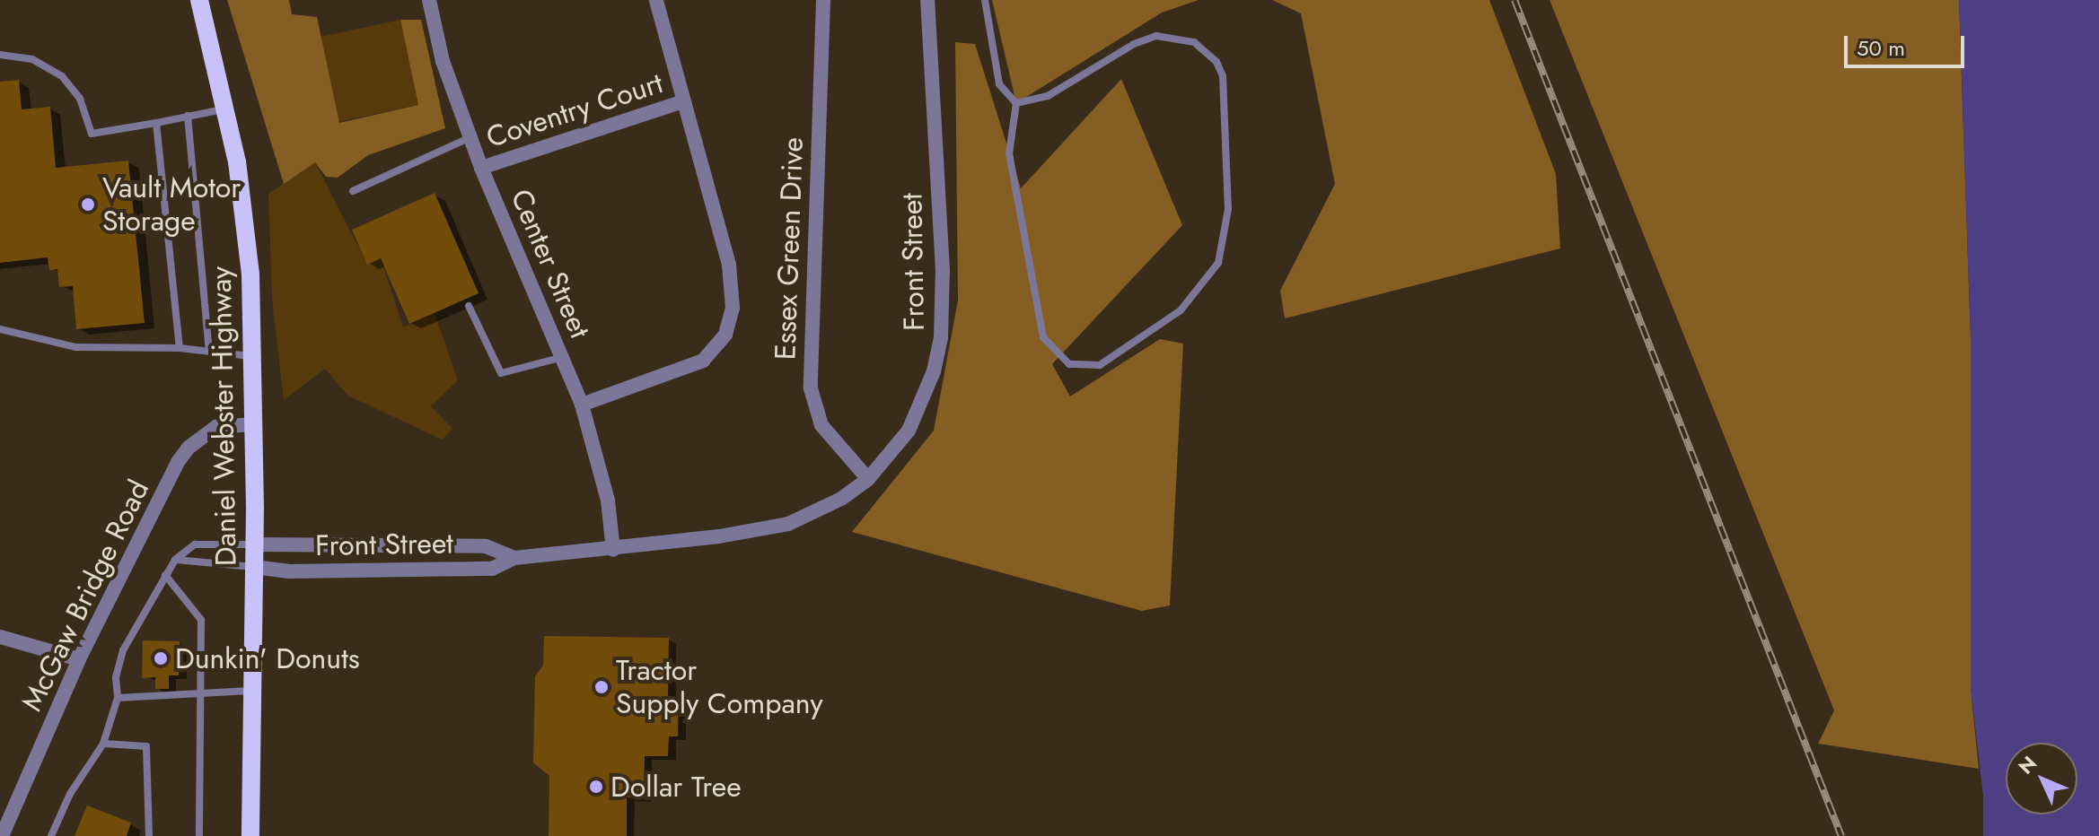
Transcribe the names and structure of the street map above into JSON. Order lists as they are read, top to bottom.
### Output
{
  "streets": {
    "main road": ["Daniel Webster Highway"],
    "street": [
      "Coventry Court",
      "Essex Green Drive",
      "Front Street",
      "Center Street",
      "McGaw Bridge Road"
    ]
  },
  "crossings": [
    ["Coventry Court", "Center Street"],
    ["Essex Green Drive", "Front Street"],
    ["Front Street", "Center Street"],
    ["Front Street", "Daniel Webster Highway"],
    ["Daniel Webster Highway", "McGaw Bridge Road"]
  ],
  "places": [
    "Vault Motor Storage",
    "Dunkin' Donuts",
    "Tractor Supply Company",
    "Dollar Tree"
  ],
  "scale_bar": "50 m",
  "north": "top left"
}
